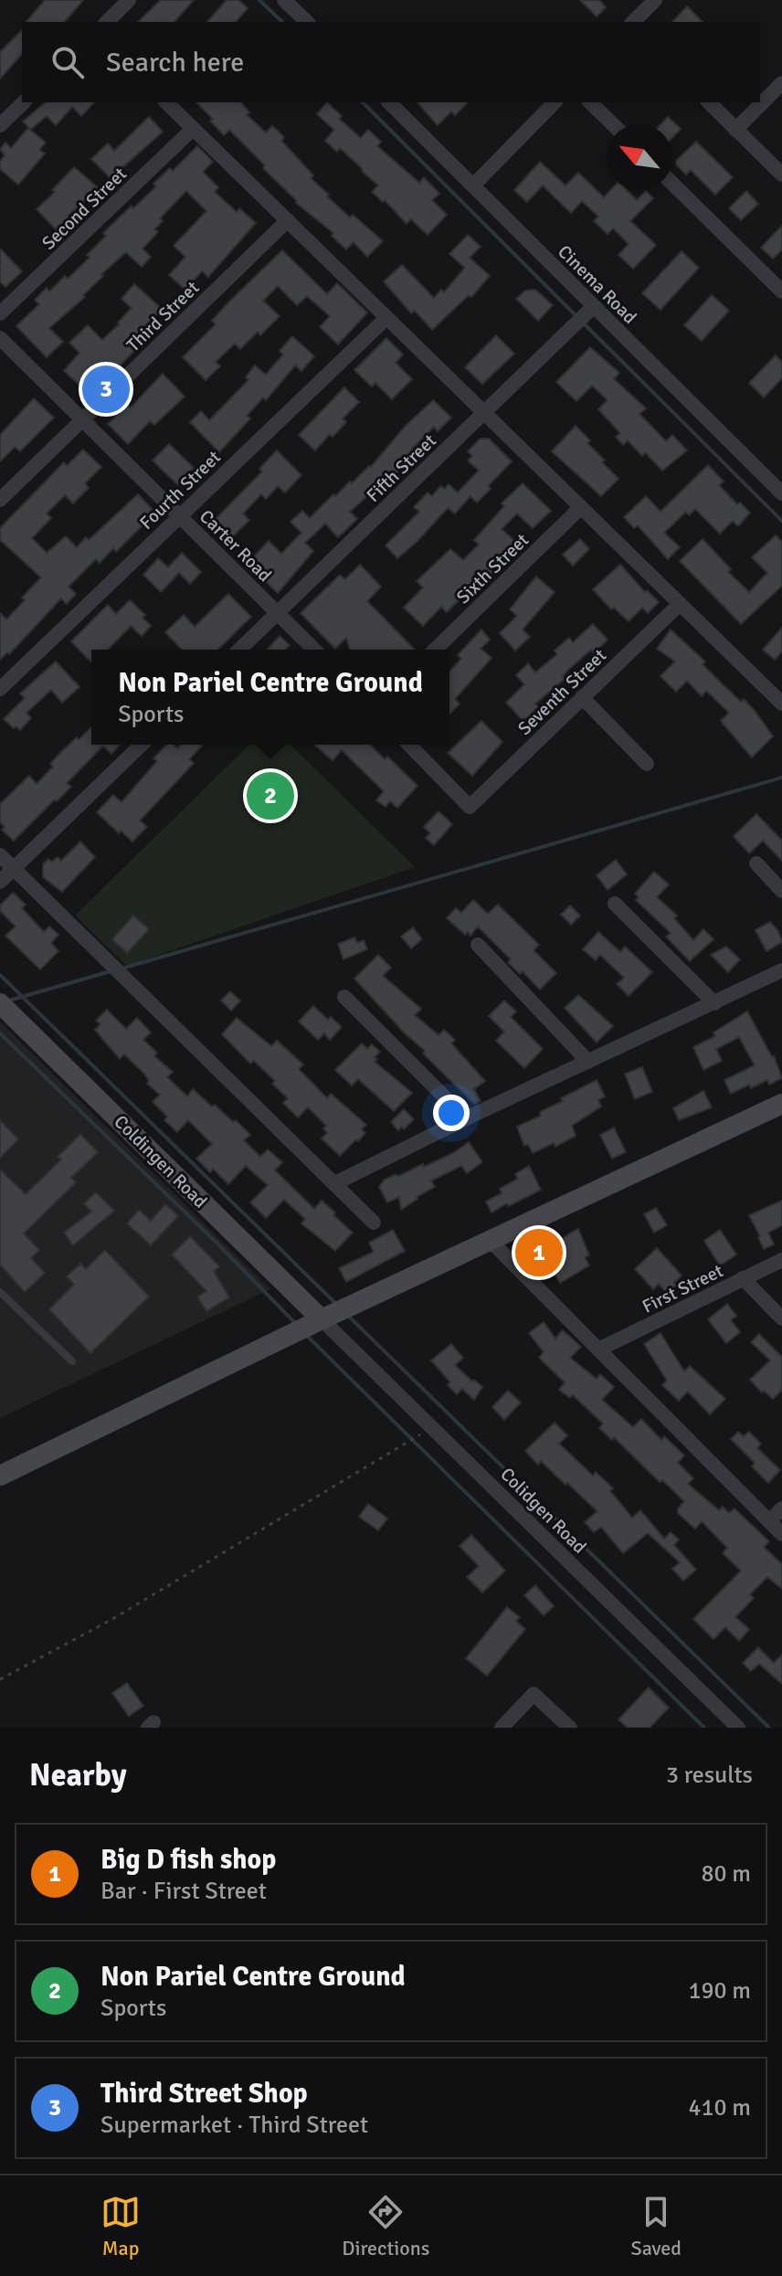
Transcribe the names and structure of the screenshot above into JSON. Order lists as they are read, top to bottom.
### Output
{
  "streets": {
    "main road": ["Coldingen Road"],
    "street": [
      "Second Street",
      "Cinema Road",
      "Third Street",
      "Fifth Street",
      "Fourth Street",
      "Carter Road",
      "Sixth Street",
      "Seventh Street",
      "First Street",
      "Colidgen Road"
    ]
  },
  "crossings": [
    ["Cinema Road", "Fifth Street"],
    ["Third Street", "Carter Road"],
    ["Fifth Street", "Carter Road"],
    ["Fourth Street", "Carter Road"],
    ["Coldingen Road", "Colidgen Road"]
  ],
  "north": "top left",
  "page": {
    "search": "Search here",
    "pins": ["3", "2", "1"],
    "popup": ["Non Pariel Centre Ground", "Sports"],
    "heading": ["Nearby", "3 results"],
    "list": [
      {
        "mark": "1",
        "name": "Big D fish shop",
        "note": "Bar · First Street",
        "value": "80 m"
      },
      {
        "mark": "2",
        "name": "Non Pariel Centre Ground",
        "note": "Sports",
        "value": "190 m"
      },
      {
        "mark": "3",
        "name": "Third Street Shop",
        "note": "Supermarket · Third Street",
        "value": "410 m"
      }
    ],
    "nav": ["Map", "Directions", "Saved"]
  }
}
